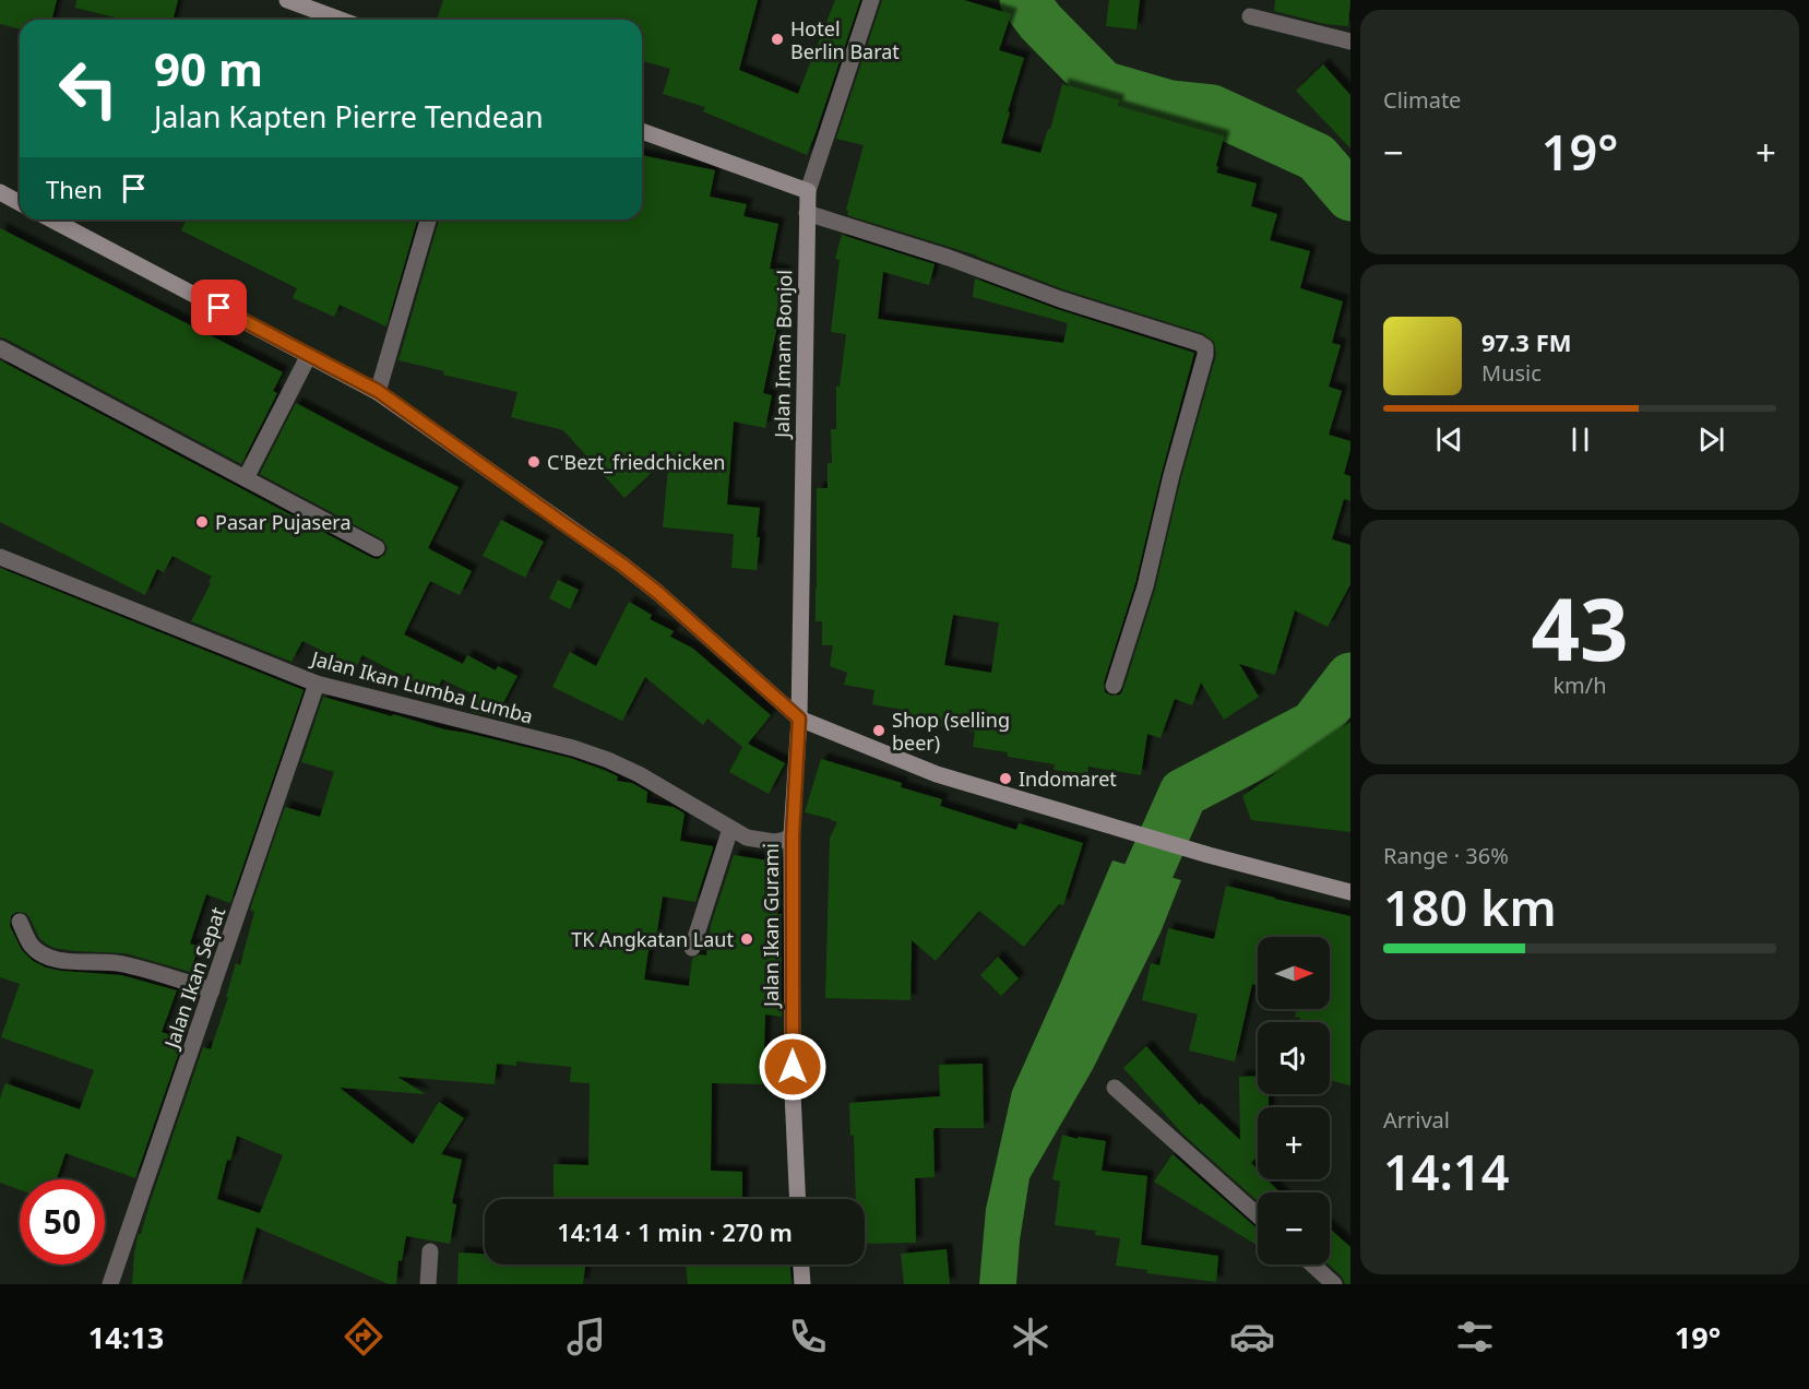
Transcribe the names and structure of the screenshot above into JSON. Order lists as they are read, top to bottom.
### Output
{
  "streets": {
    "main road": ["Jalan Imam Bonjol", "Jalan Ikan Gurami"],
    "street": ["Jalan Ikan Lumba Lumba", "Jalan Ikan Sepat"]
  },
  "crossings": [
    ["Jalan Imam Bonjol", "Jalan Ikan Gurami"],
    ["Jalan Ikan Lumba Lumba", "Jalan Ikan Gurami"],
    ["Jalan Ikan Lumba Lumba", "Jalan Ikan Sepat"]
  ],
  "places": [
    "Hotel Berlin Barat",
    "C'Bezt_friedchicken",
    "Pasar Pujasera",
    "Shop (selling beer)",
    "Indomaret",
    "TK Angkatan Laut"
  ],
  "north": "right",
  "page": {
    "tile": [
      "Climate",
      ["43", "km/h"],
      ["Range · 36%", "180 km"],
      ["Arrival", "14:14"]
    ],
    "turn": ["90 m", "Jalan Kapten Pierre Tendean"],
    "heat": ["−", "19°", "+"],
    "then": "Then",
    "song": ["97.3 FM", "Music"],
    "map_buttons": ["+", "−"],
    "limit": "50",
    "trip": "14:14 · 1 min · 270 m",
    "tabs": ["14:13", "19°"]
  }
}
